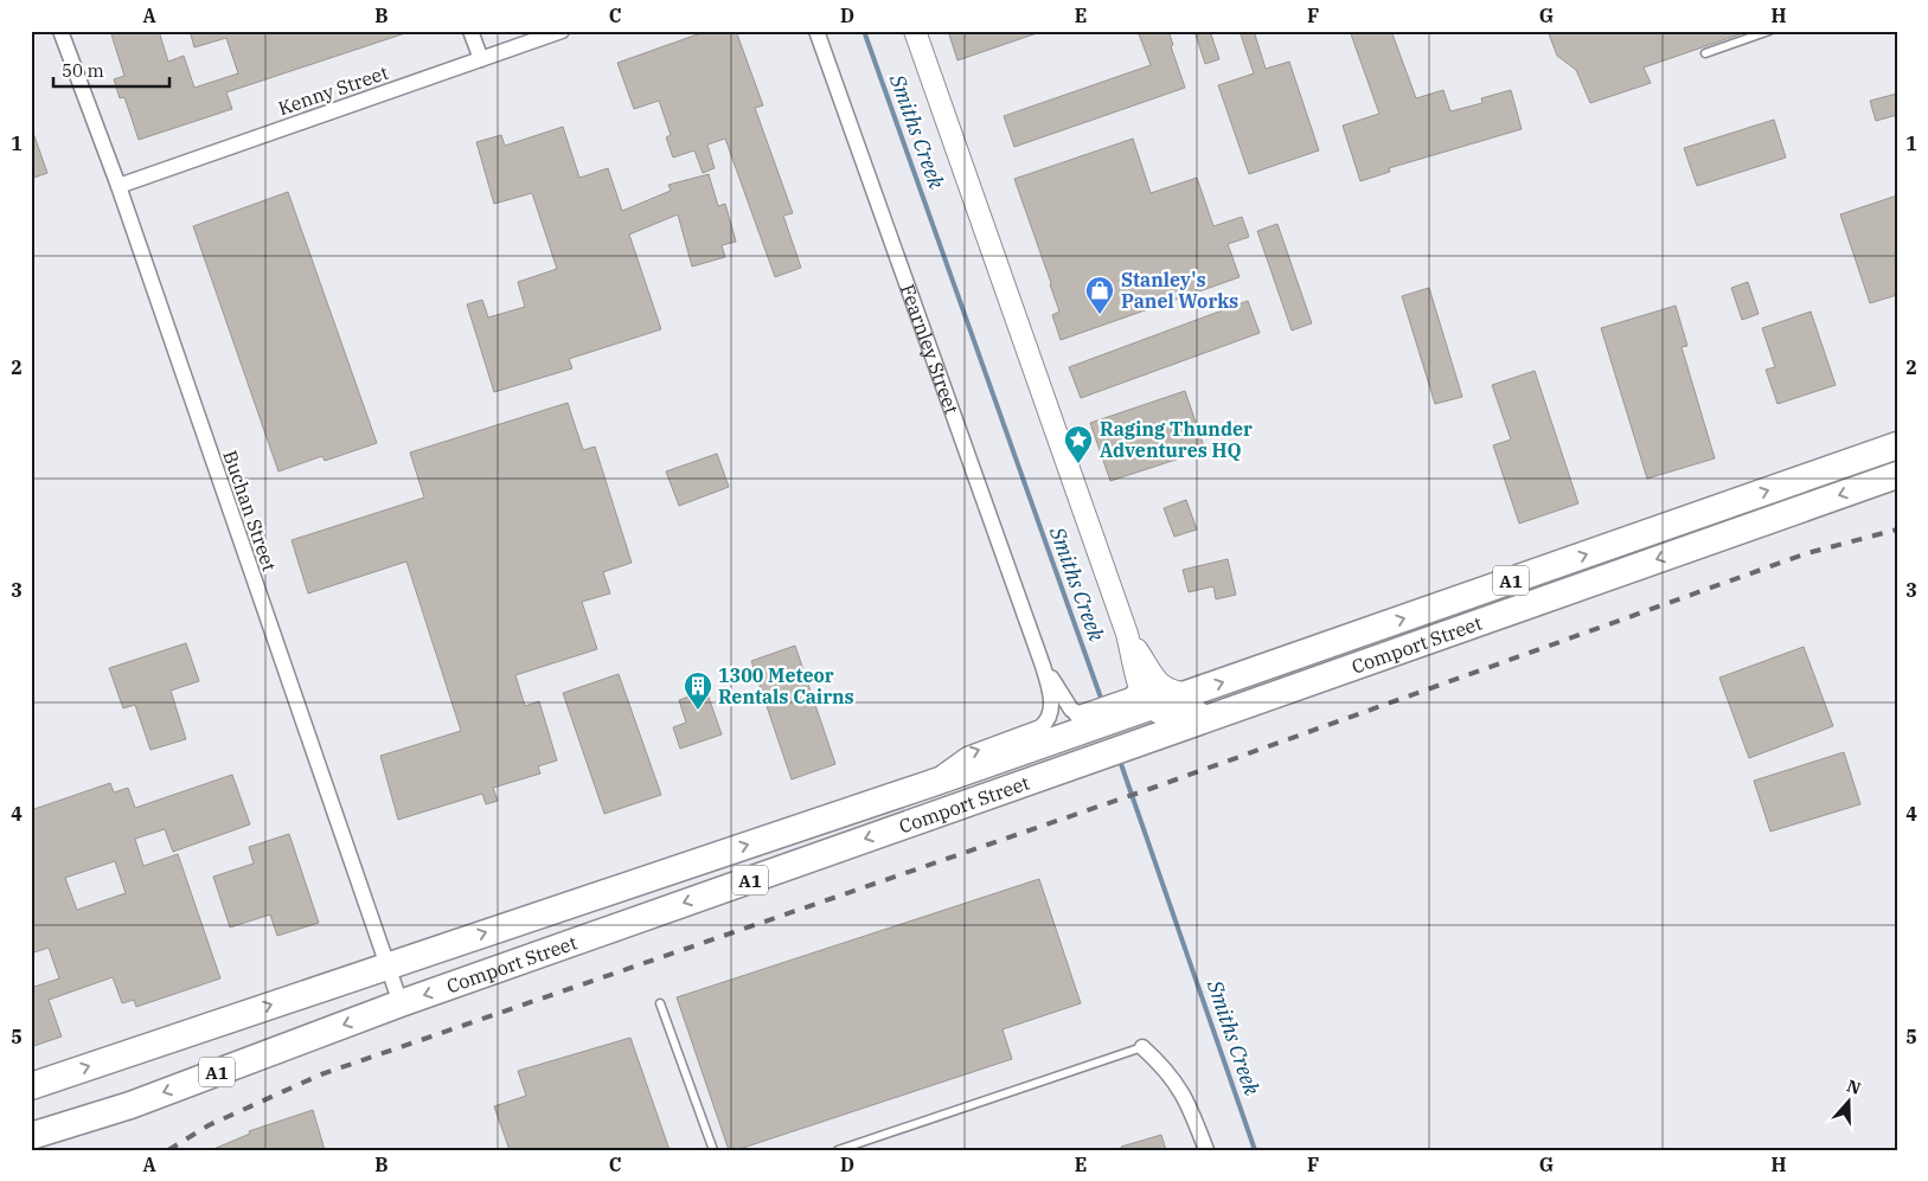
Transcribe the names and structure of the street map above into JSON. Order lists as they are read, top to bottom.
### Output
{
  "streets": {
    "highway": ["A1", "Comport Street"],
    "street": ["Kenny Street", "Fearnley Street", "Buchan Street"]
  },
  "crossings": [
    ["Kenny Street", "Buchan Street"],
    ["Fearnley Street", "Comport Street"],
    ["Buchan Street", "Comport Street"]
  ],
  "water": ["Smiths Creek"],
  "places": {
    "shop": ["Stanley's Panel Works"],
    "place": ["Raging Thunder Adventures HQ"],
    "building": ["1300 Meteor Rentals Cairns"]
  },
  "scale_bar": "50 m",
  "north": "top",
  "grid": {
    "columns": [
      "A",
      "B",
      "C",
      "D",
      "E",
      "F",
      "G",
      "H"
    ],
    "rows": [
      "1",
      "2",
      "3",
      "4",
      "5"
    ]
  }
}
